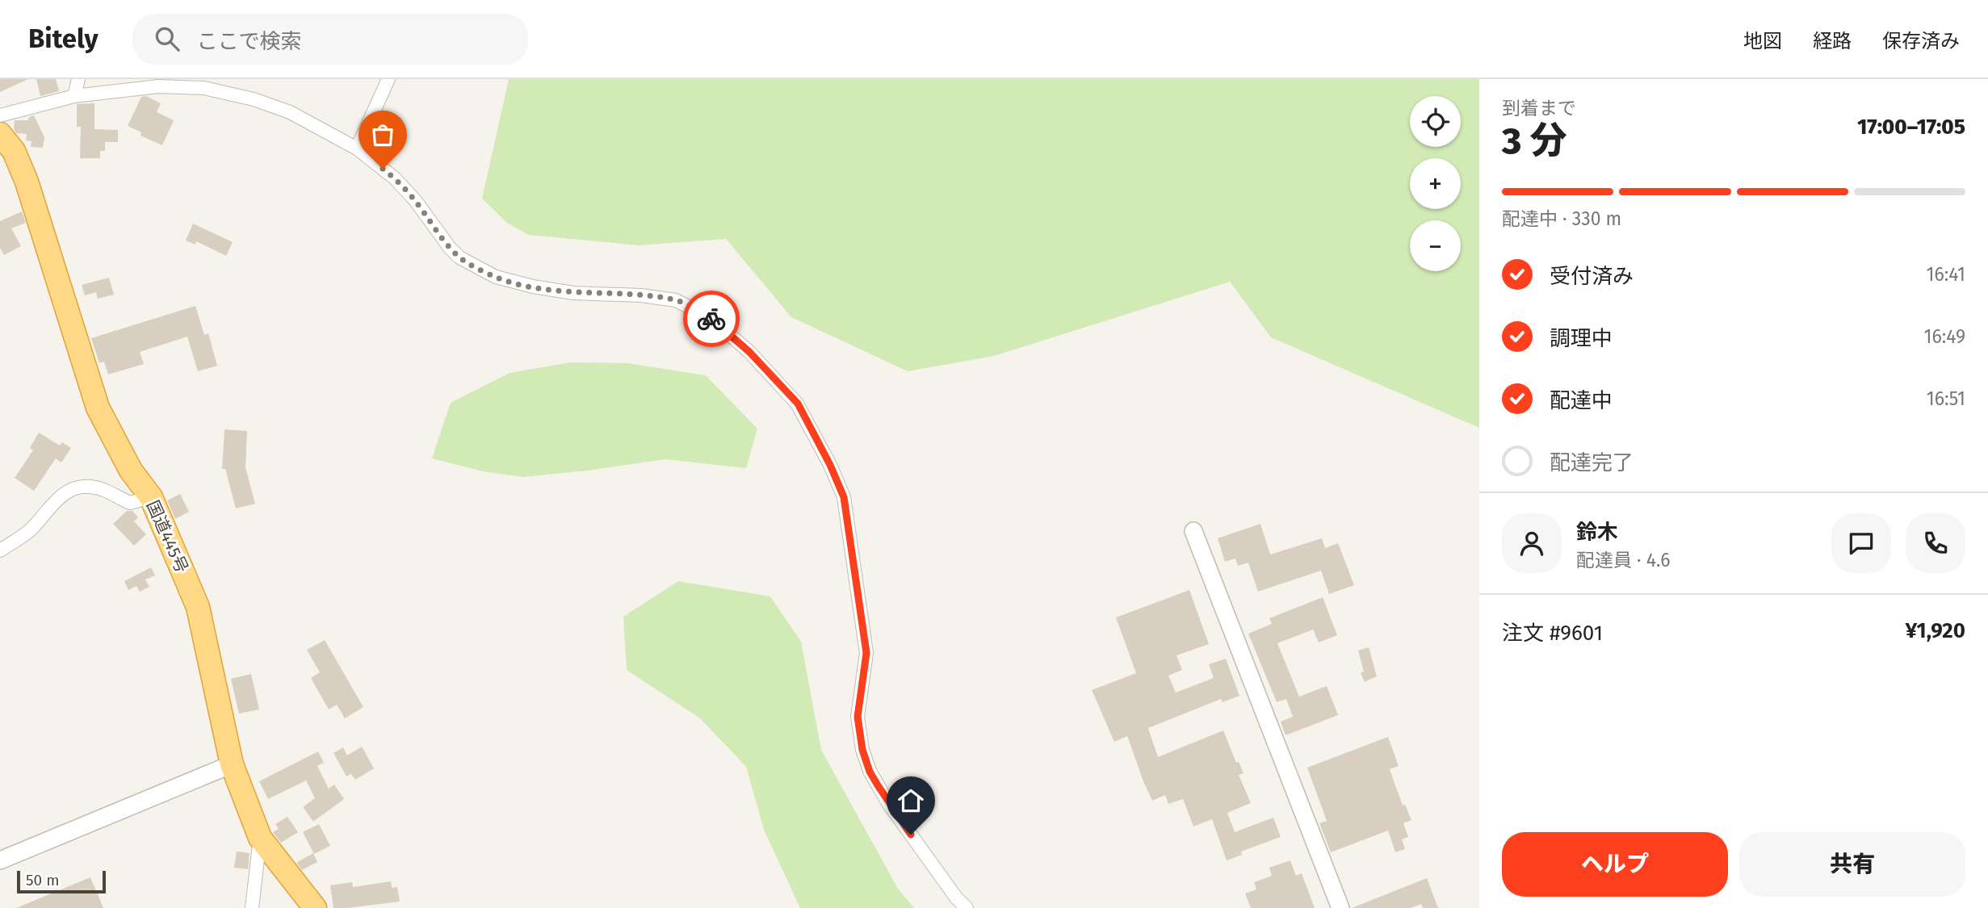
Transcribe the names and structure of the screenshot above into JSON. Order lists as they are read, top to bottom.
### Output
{
  "streets": {
    "highway": ["国道445号"]
  },
  "scale_bar": "50 m",
  "page": {
    "header": "Bitely",
    "search": "ここで検索",
    "nav": ["地図", "経路", "保存済み"],
    "heading": ["3 分", "到着まで", "17:00–17:05"],
    "panel": [
      "鈴木",
      "配達員 · 4.6",
      "注文 #9601",
      "¥1,920"
    ],
    "map_buttons": ["+", "−"],
    "bar": "配達中 · 330 m",
    "list": [
      ["受付済み", "16:41"],
      ["調理中", "16:49"],
      ["配達中", "16:51"],
      "配達完了"
    ],
    "buttons": ["ヘルプ", "共有"],
    "scale": "50 m"
  }
}
